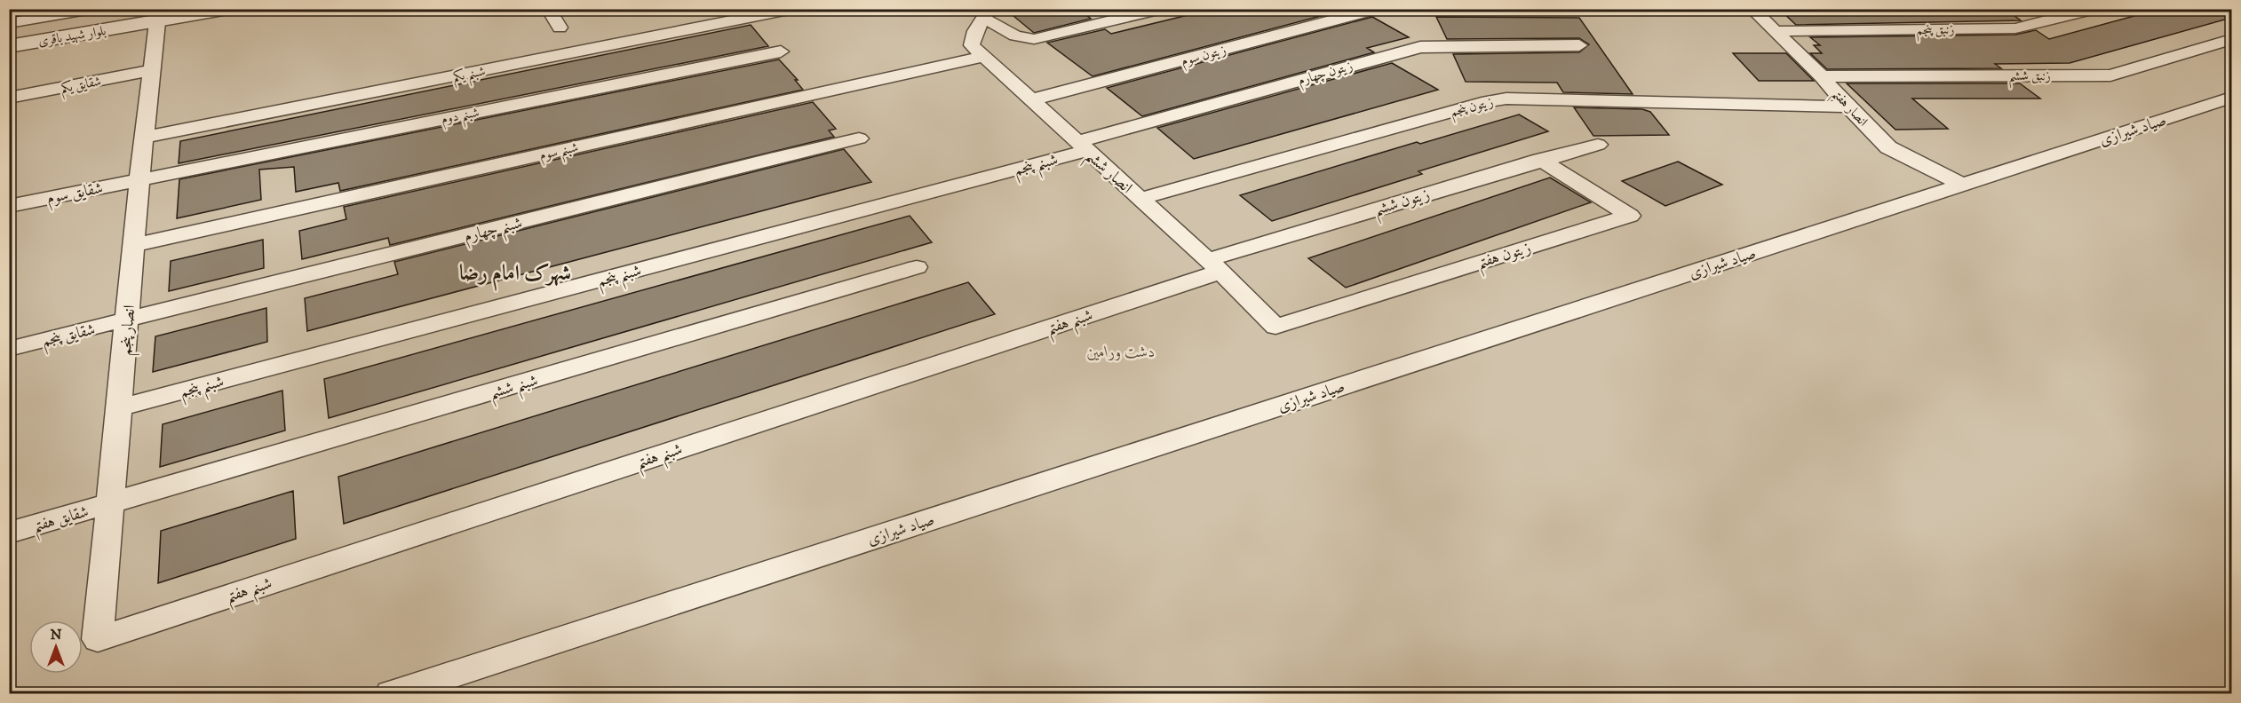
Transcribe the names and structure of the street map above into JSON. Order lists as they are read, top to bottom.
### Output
{
  "streets": {
    "street": [
      "زنبق پنجم",
      "بلوار شهید باقری",
      "زیتون سوم",
      "زیتون چهارم",
      "شبنم یکم",
      "زنبق ششم",
      "شقایق یکم",
      "زیتون پنجم",
      "انصار هفتم",
      "شبنم دوم",
      "صیاد شیرازی",
      "شبنم سوم",
      "شبنم پنجم",
      "انصار ششم",
      "شقایق سوم",
      "زیتون ششم",
      "شبنم چهارم",
      "زیتون هفتم",
      "شبنم هفتم",
      "انصار پنجم",
      "شقایق پنجم",
      "شبنم ششم",
      "شقایق هفتم"
    ]
  },
  "crossings": [
    ["زنبق پنجم", "انصار هفتم"],
    ["بلوار شهید باقری", "انصار پنجم"],
    ["زیتون سوم", "انصار ششم"],
    ["زیتون چهارم", "شبنم پنجم"],
    ["زیتون چهارم", "انصار ششم"],
    ["شبنم یکم", "انصار پنجم"],
    ["زنبق ششم", "انصار هفتم"],
    ["شقایق یکم", "انصار پنجم"],
    ["زیتون پنجم", "انصار هفتم"],
    ["زیتون پنجم", "انصار ششم"],
    ["انصار هفتم", "صیاد شیرازی"],
    ["شبنم دوم", "شقایق سوم"],
    ["شبنم دوم", "انصار پنجم"],
    ["شبنم سوم", "انصار ششم"],
    ["شبنم سوم", "انصار پنجم"],
    ["شبنم پنجم", "انصار ششم"],
    ["شبنم پنجم", "انصار پنجم"],
    ["انصار ششم", "زیتون ششم"],
    ["انصار ششم", "زیتون هفتم"],
    ["انصار ششم", "شبنم هفتم"],
    ["شقایق سوم", "انصار پنجم"],
    ["زیتون ششم", "زیتون هفتم"],
    ["زیتون ششم", "شبنم هفتم"],
    ["شبنم چهارم", "انصار پنجم"],
    ["شبنم چهارم", "شقایق پنجم"],
    ["شبنم هفتم", "انصار پنجم"],
    ["انصار پنجم", "شقایق پنجم"],
    ["انصار پنجم", "شبنم ششم"],
    ["انصار پنجم", "شقایق هفتم"],
    ["شبنم ششم", "شقایق هفتم"]
  ],
  "districts": ["شهرک امام رضا"],
  "parks": ["دشت ورامین"],
  "north": "top"
}
